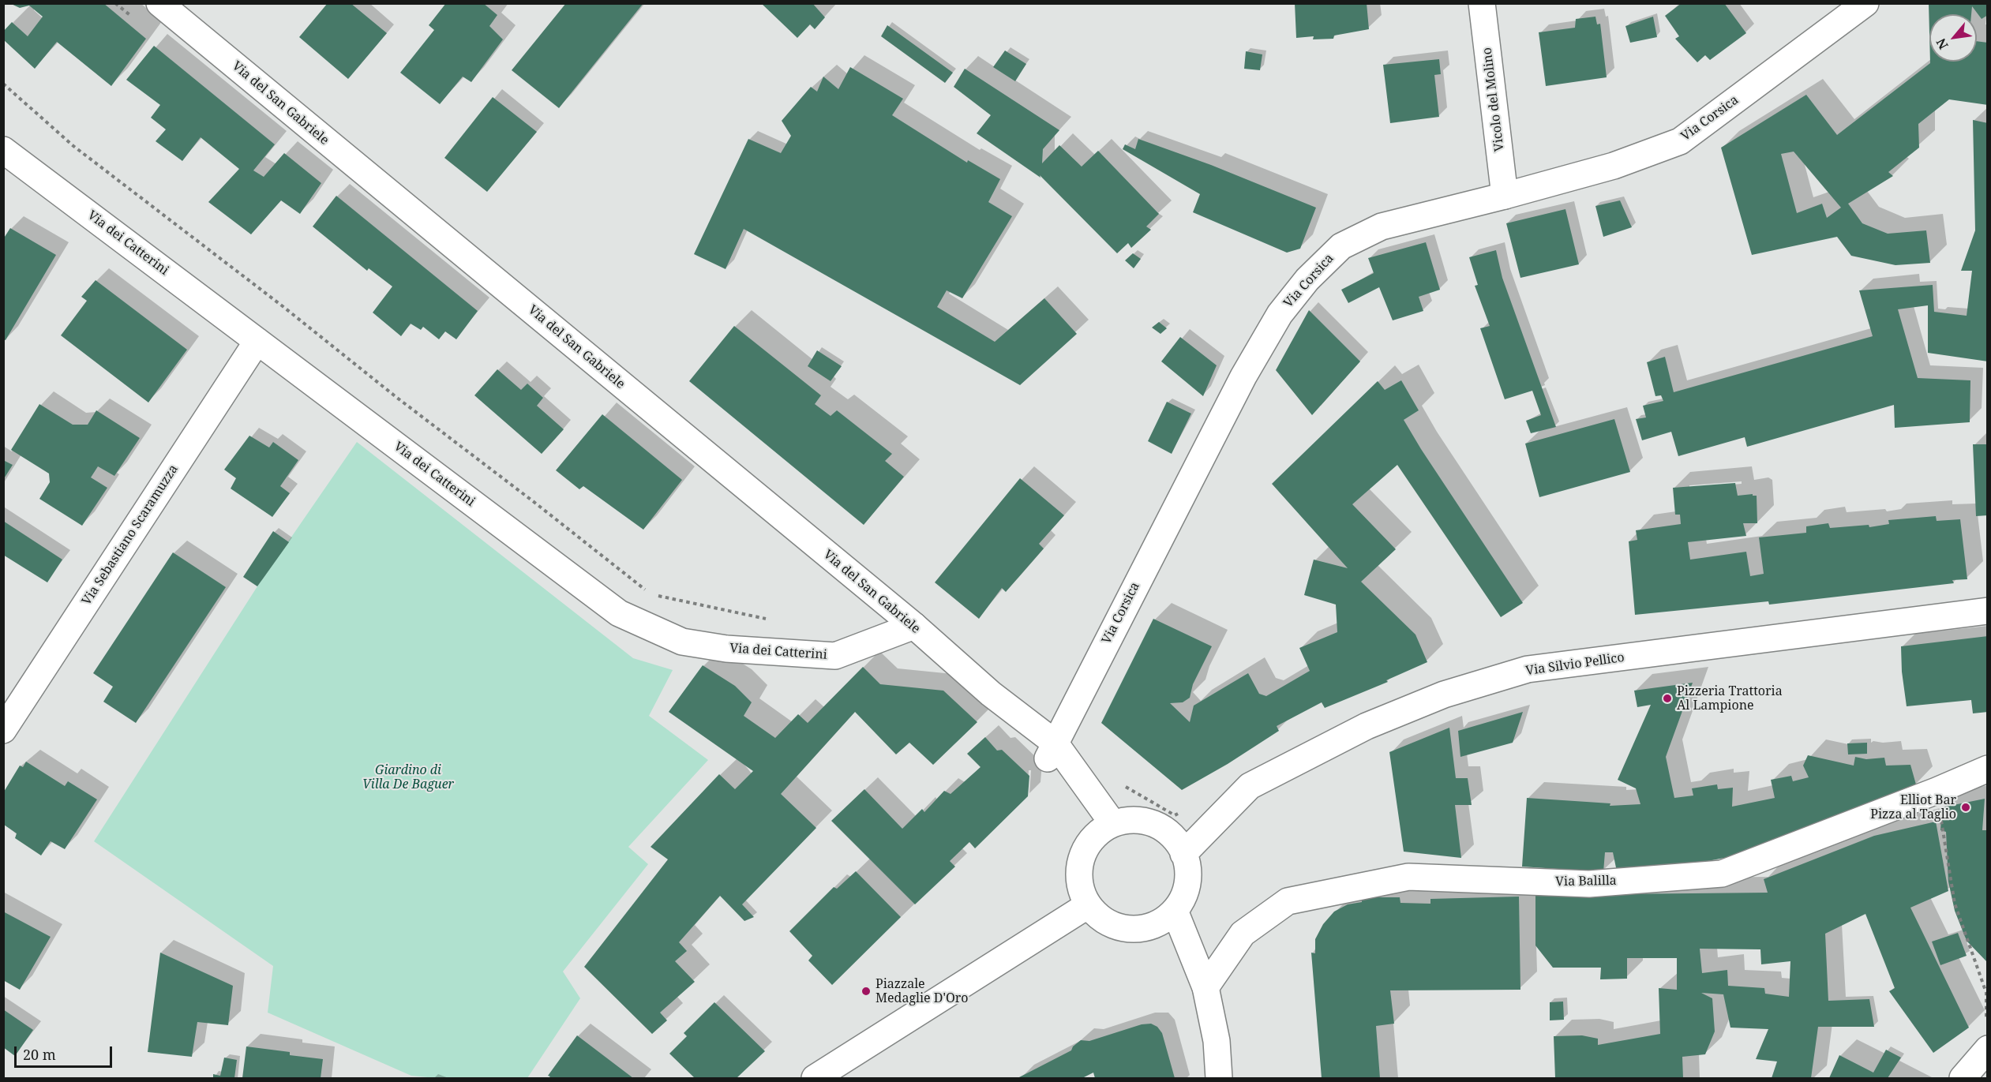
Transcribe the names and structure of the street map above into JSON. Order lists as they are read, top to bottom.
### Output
{
  "streets": {
    "main road": [
      "Vicolo del Molino",
      "Via del San Gabriele",
      "Via Corsica",
      "Via dei Catterini",
      "Via Sebastiano Scaramuzza",
      "Via Silvio Pellico",
      "Via Balilla"
    ]
  },
  "crossings": [
    ["Vicolo del Molino", "Via Corsica"],
    ["Via del San Gabriele", "Via Corsica"],
    ["Via del San Gabriele", "Via dei Catterini"],
    ["Via del San Gabriele", "Via Silvio Pellico"],
    ["Via dei Catterini", "Via Sebastiano Scaramuzza"]
  ],
  "parks": ["Giardino di Villa De Baguer"],
  "places": ["Pizzeria Trattoria Al Lampione", "Elliot Bar Pizza al Taglio", "Piazzale Medaglie D'Oro"],
  "scale_bar": "20 m",
  "north": "bottom left"
}
